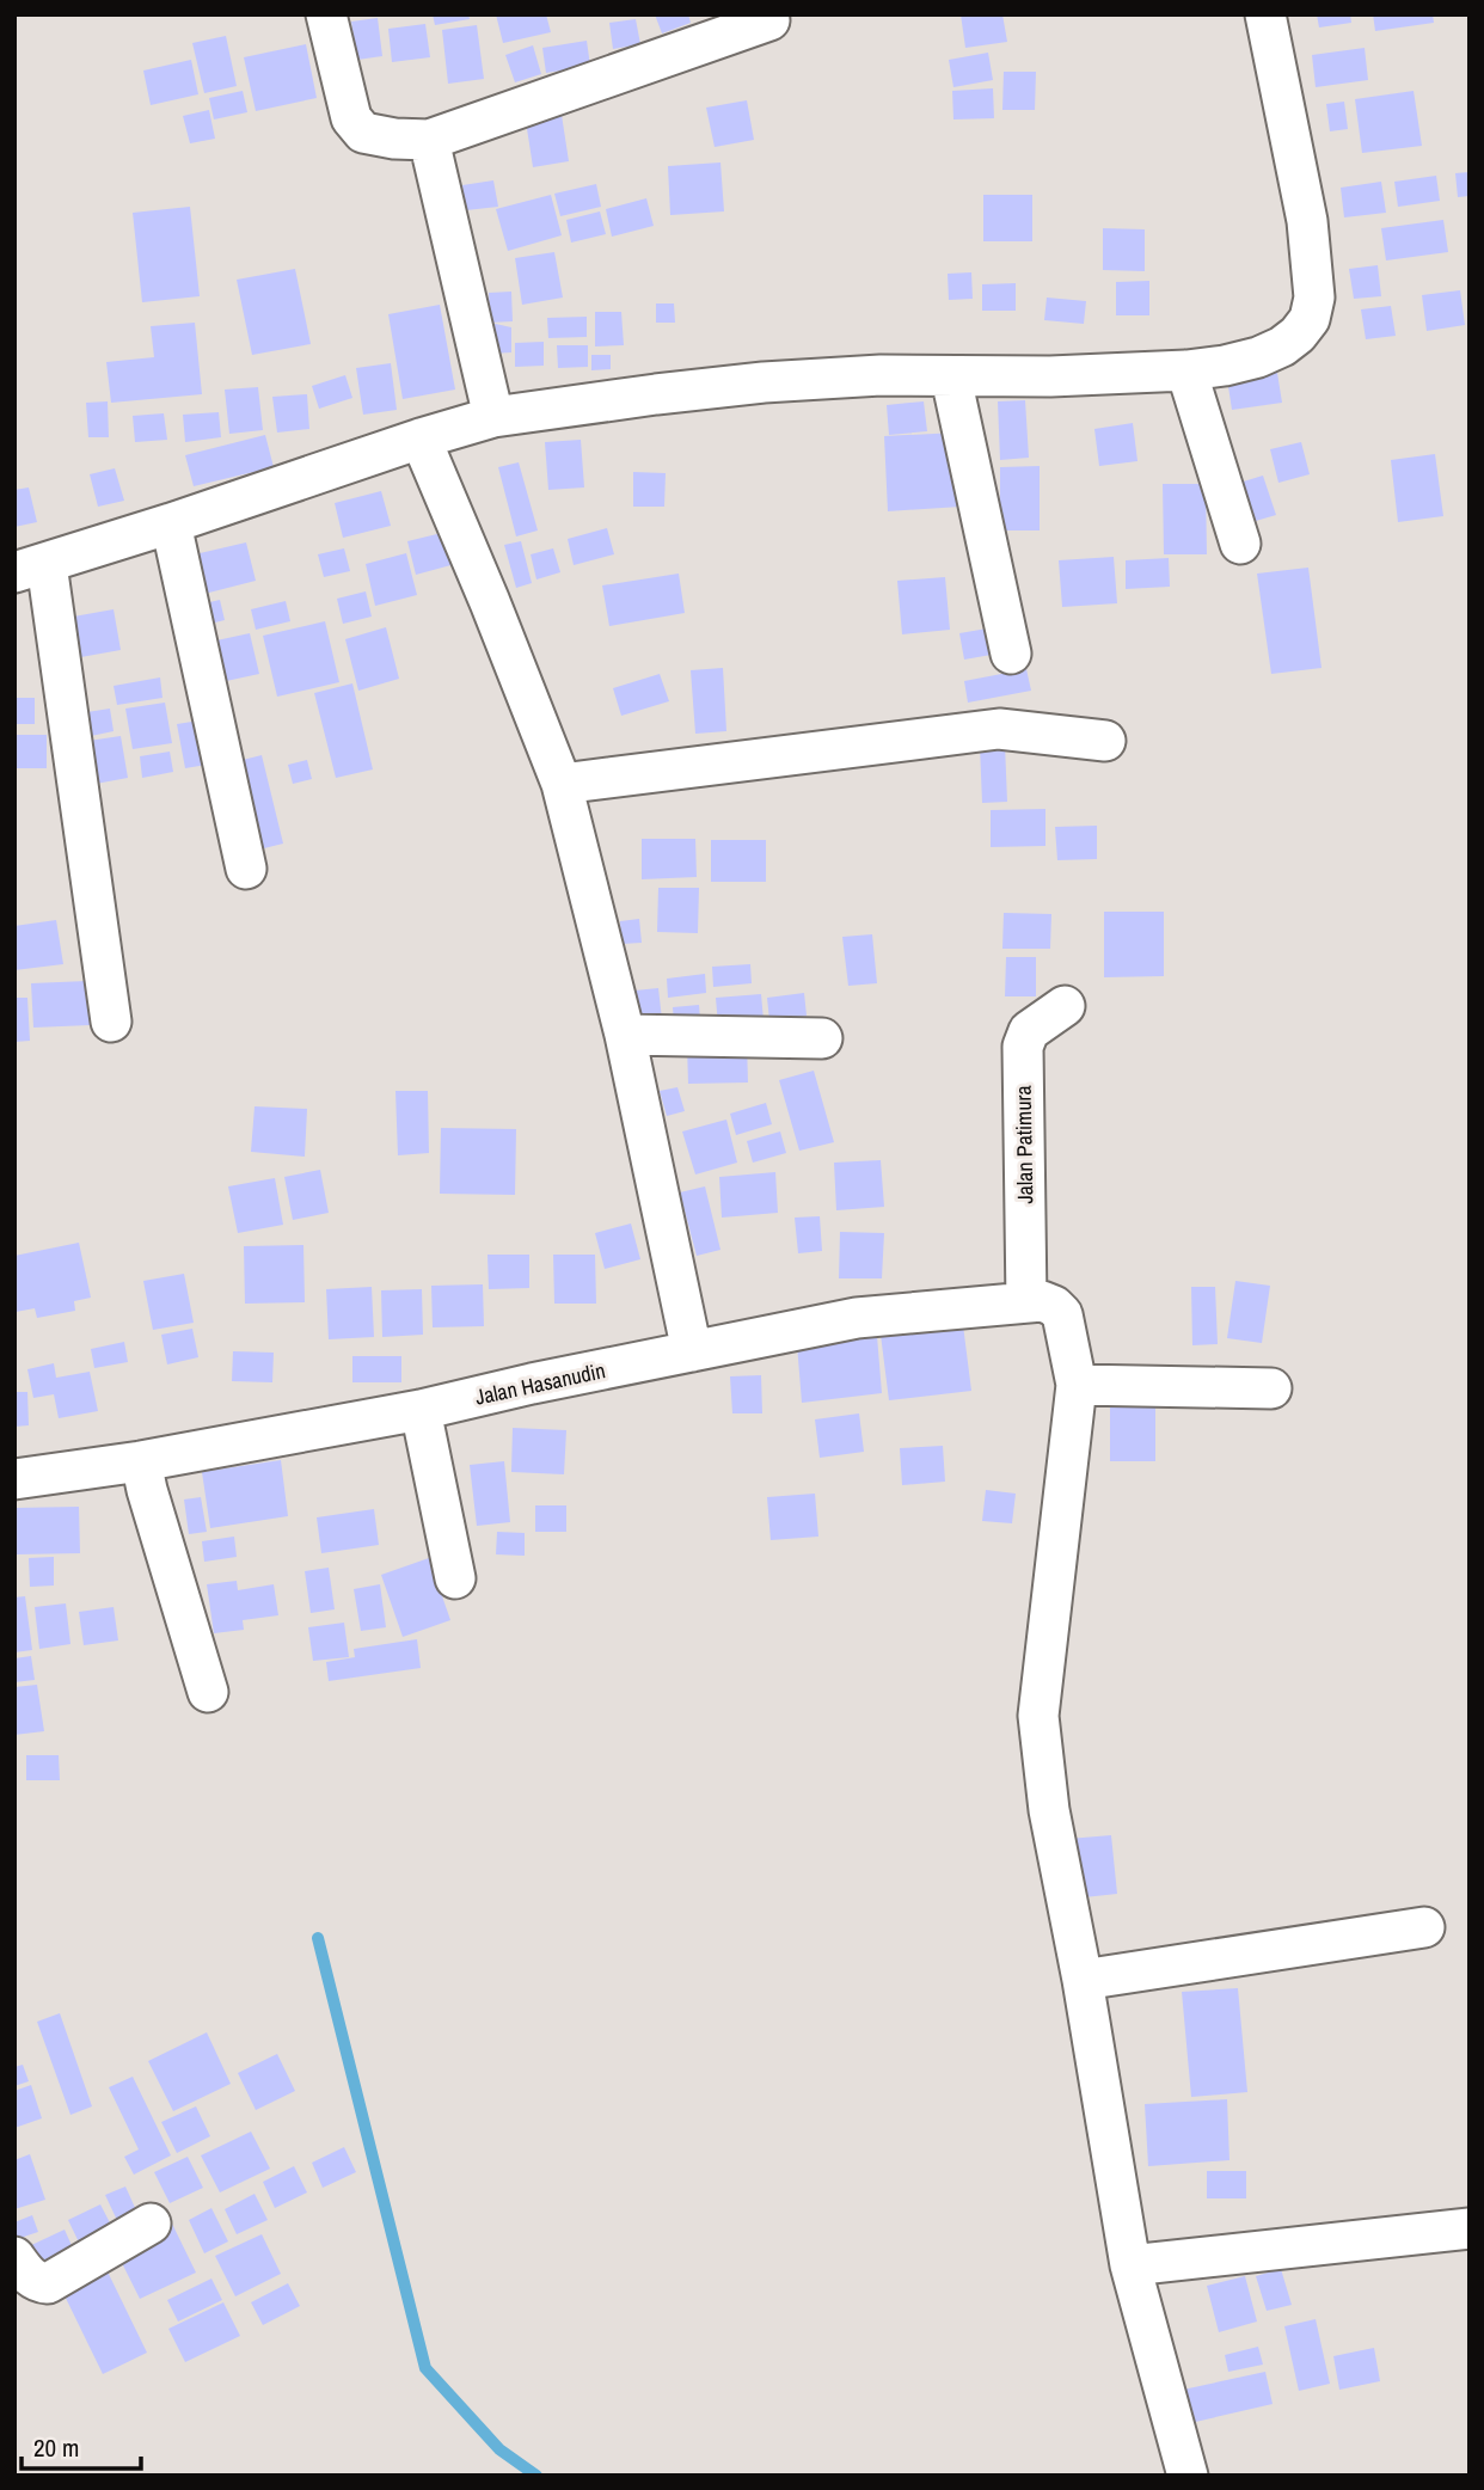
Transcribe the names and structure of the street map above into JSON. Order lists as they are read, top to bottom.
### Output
{
  "streets": {
    "street": ["Jalan Patimura", "Jalan Hasanudin"]
  },
  "crossings": [
    ["Jalan Patimura", "Jalan Hasanudin"]
  ],
  "scale_bar": "20 m"
}
